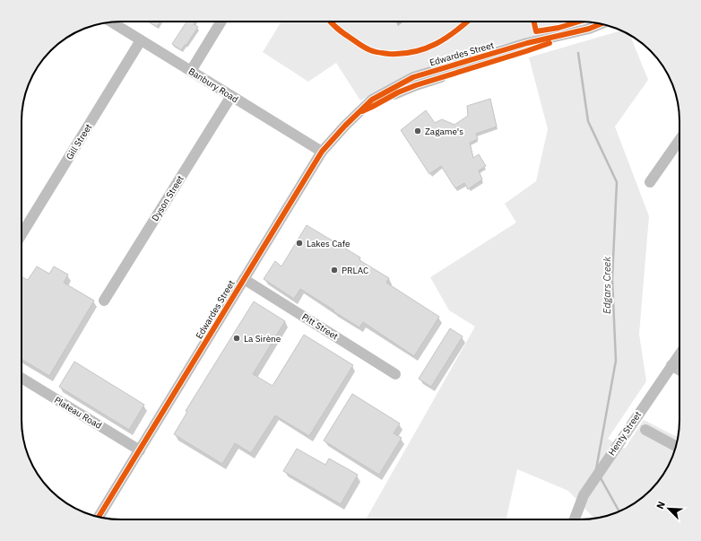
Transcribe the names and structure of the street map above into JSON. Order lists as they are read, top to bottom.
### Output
{
  "streets": {
    "street": [
      "Edwardes Street",
      "Banbury Road",
      "Gill Street",
      "Dyson Street",
      "Pitt Street",
      "Plateau Road",
      "Henty Street"
    ]
  },
  "crossings": [
    ["Edwardes Street", "Banbury Road"],
    ["Edwardes Street", "Pitt Street"],
    ["Edwardes Street", "Plateau Road"],
    ["Banbury Road", "Gill Street"],
    ["Banbury Road", "Dyson Street"]
  ],
  "water": ["Edgars Creek"],
  "places": [
    "Zagame's",
    "Lakes Cafe",
    "PRLAC",
    "La Sirène"
  ],
  "north": "top left"
}
